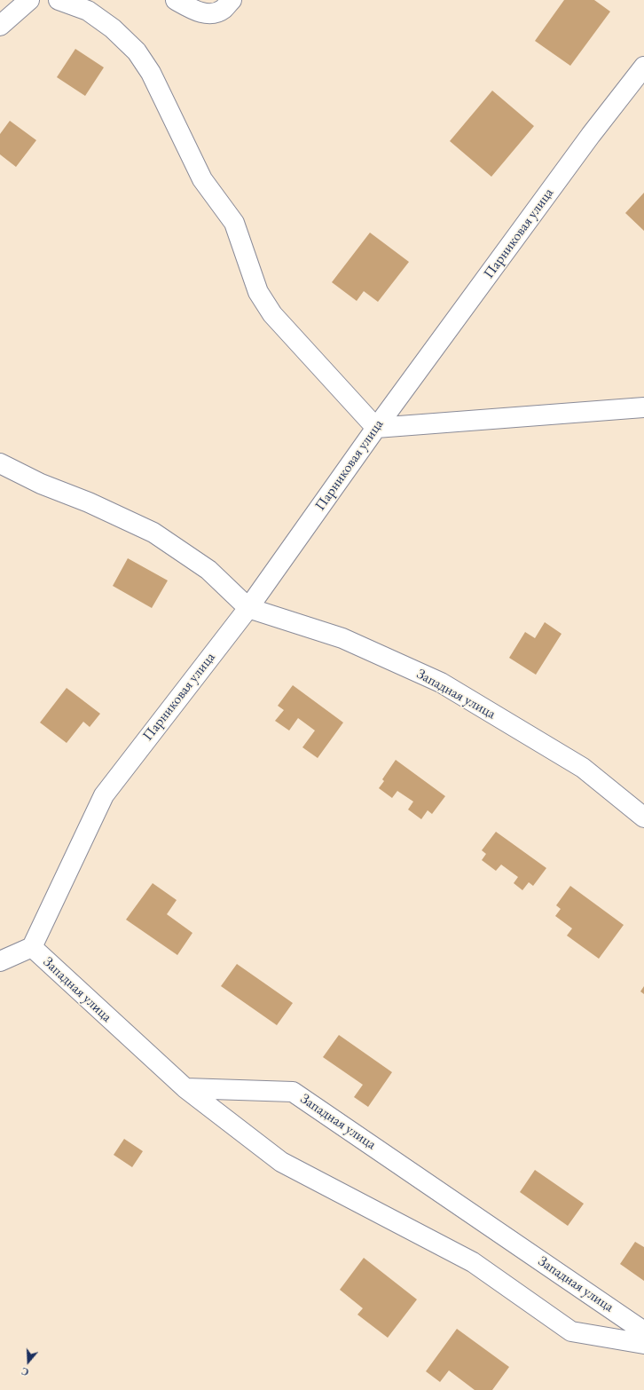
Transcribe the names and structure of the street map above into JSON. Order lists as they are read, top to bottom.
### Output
{
  "streets": {
    "street": ["Парниковая улица", "Западная улица"]
  },
  "crossings": [
    ["Парниковая улица", "Западная улица"]
  ],
  "north": "bottom"
}
